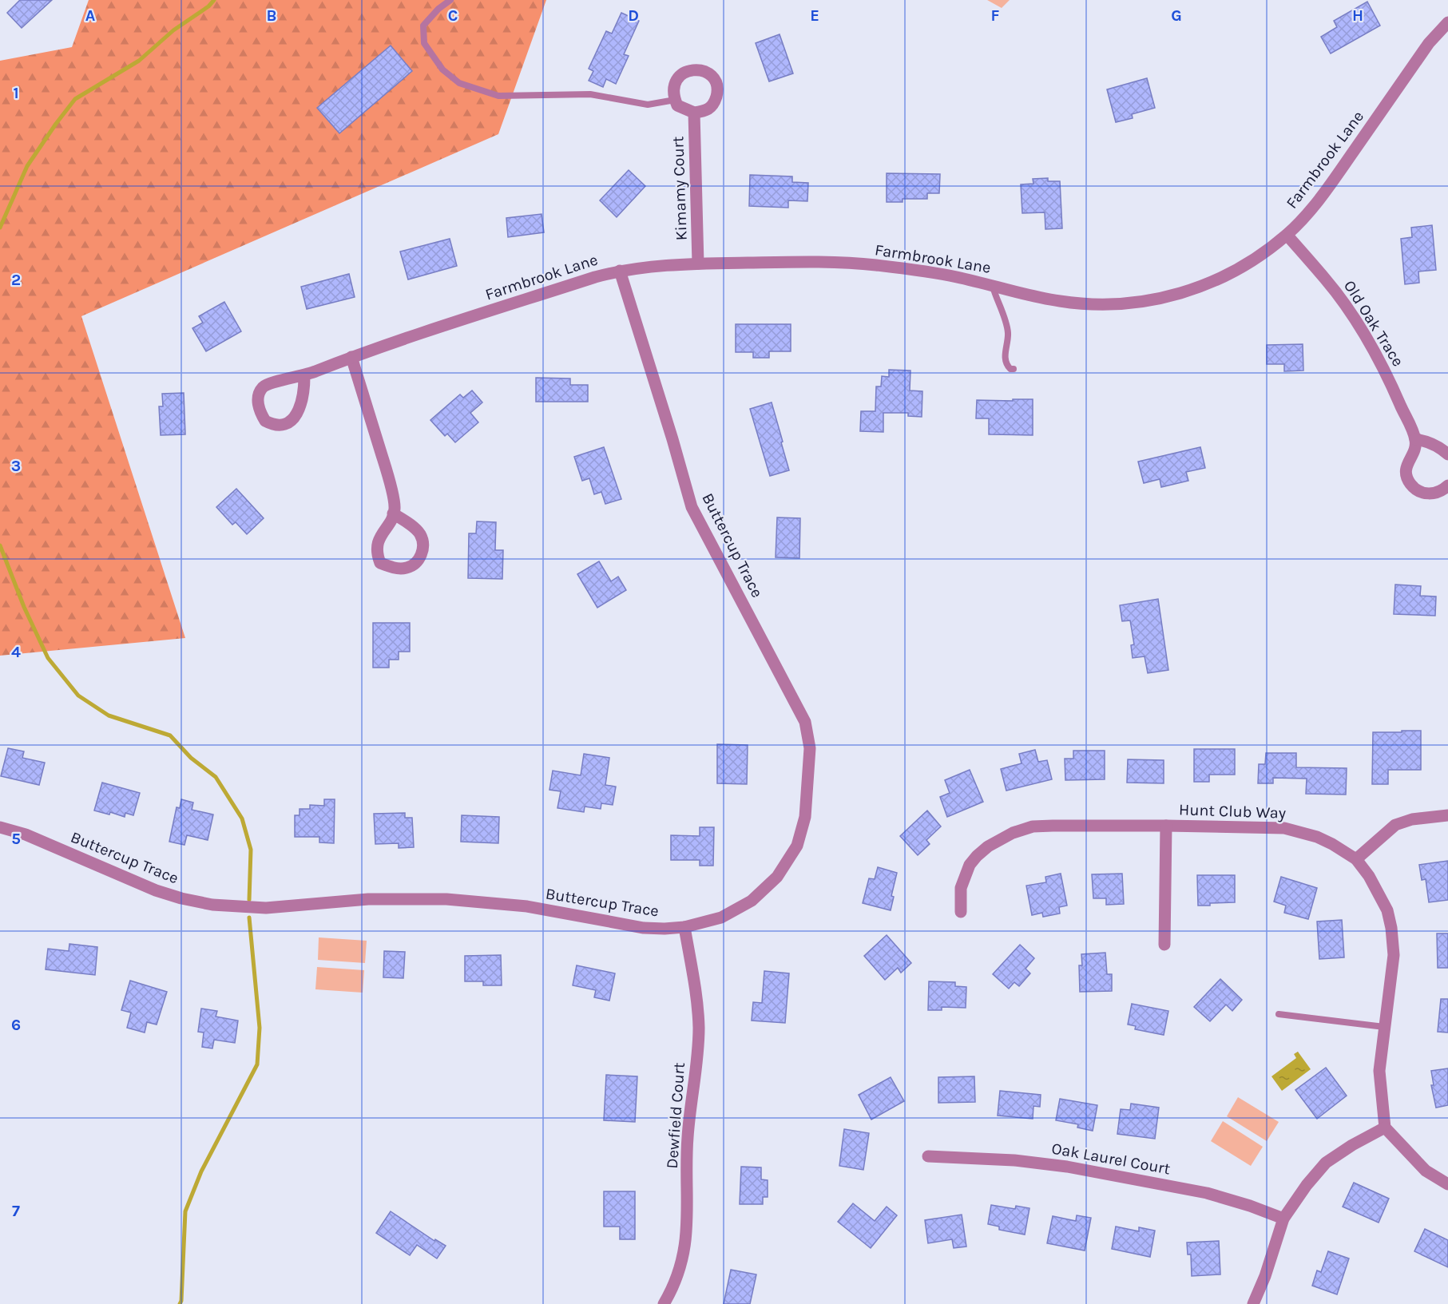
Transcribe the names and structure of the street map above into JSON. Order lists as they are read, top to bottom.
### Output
{
  "streets": {
    "street": [
      "Farmbrook Lane",
      "Kimamy Court",
      "Old Oak Trace",
      "Buttercup Trace",
      "Hunt Club Way",
      "Dewfield Court",
      "Oak Laurel Court"
    ]
  },
  "crossings": [
    ["Farmbrook Lane", "Kimamy Court"],
    ["Farmbrook Lane", "Old Oak Trace"],
    ["Farmbrook Lane", "Buttercup Trace"],
    ["Buttercup Trace", "Dewfield Court"]
  ],
  "grid": {
    "columns": [
      "A",
      "B",
      "C",
      "D",
      "E",
      "F",
      "G",
      "H"
    ],
    "rows": [
      "1",
      "2",
      "3",
      "4",
      "5",
      "6",
      "7"
    ]
  }
}
